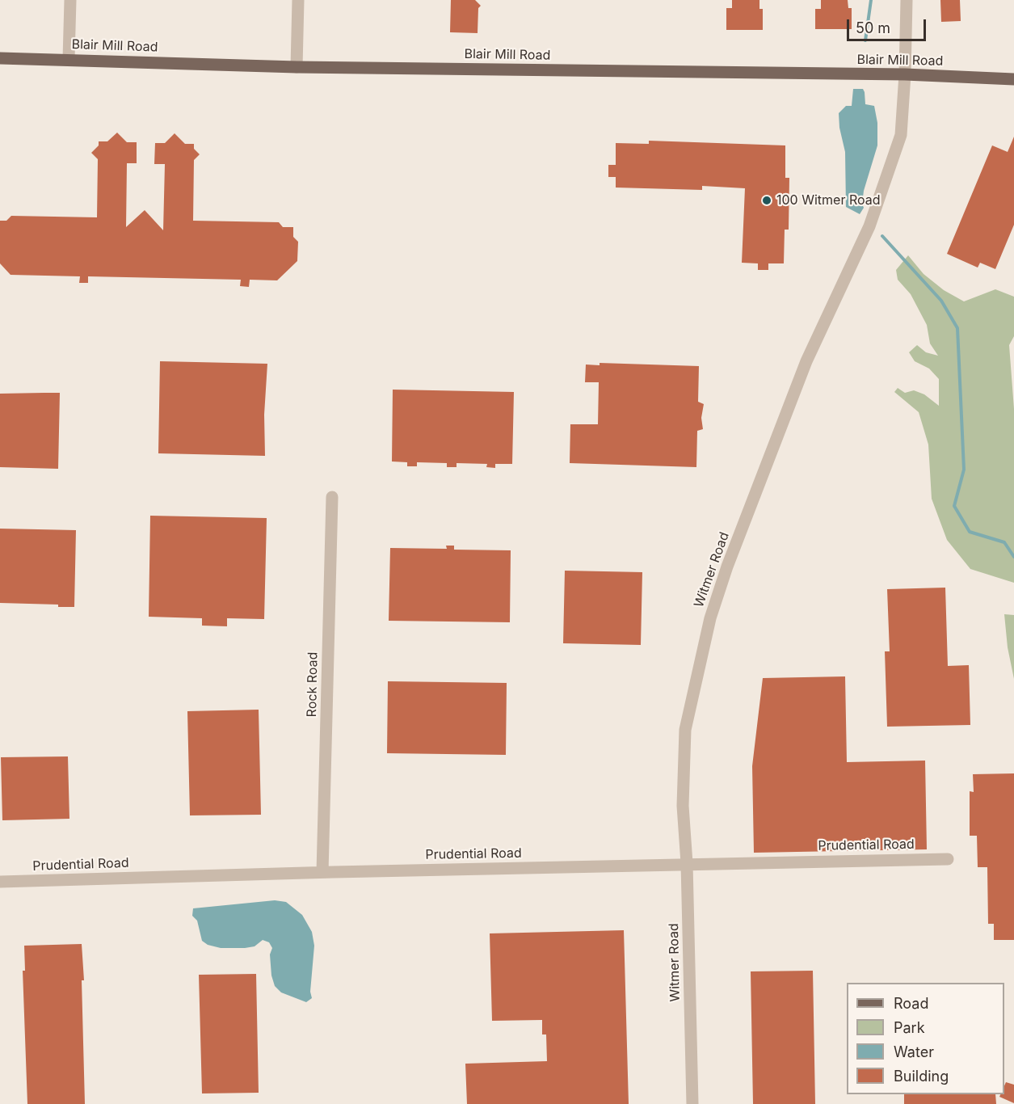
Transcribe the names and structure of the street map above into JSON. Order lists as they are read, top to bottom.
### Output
{
  "streets": {
    "main road": ["Blair Mill Road"],
    "street": ["Witmer Road", "Rock Road", "Prudential Road"]
  },
  "crossings": [
    ["Blair Mill Road", "Witmer Road"],
    ["Witmer Road", "Prudential Road"],
    ["Rock Road", "Prudential Road"]
  ],
  "places": ["100 Witmer Road"],
  "legend": [
    "Road",
    "Park",
    "Water",
    "Building"
  ],
  "scale_bar": "50 m"
}
